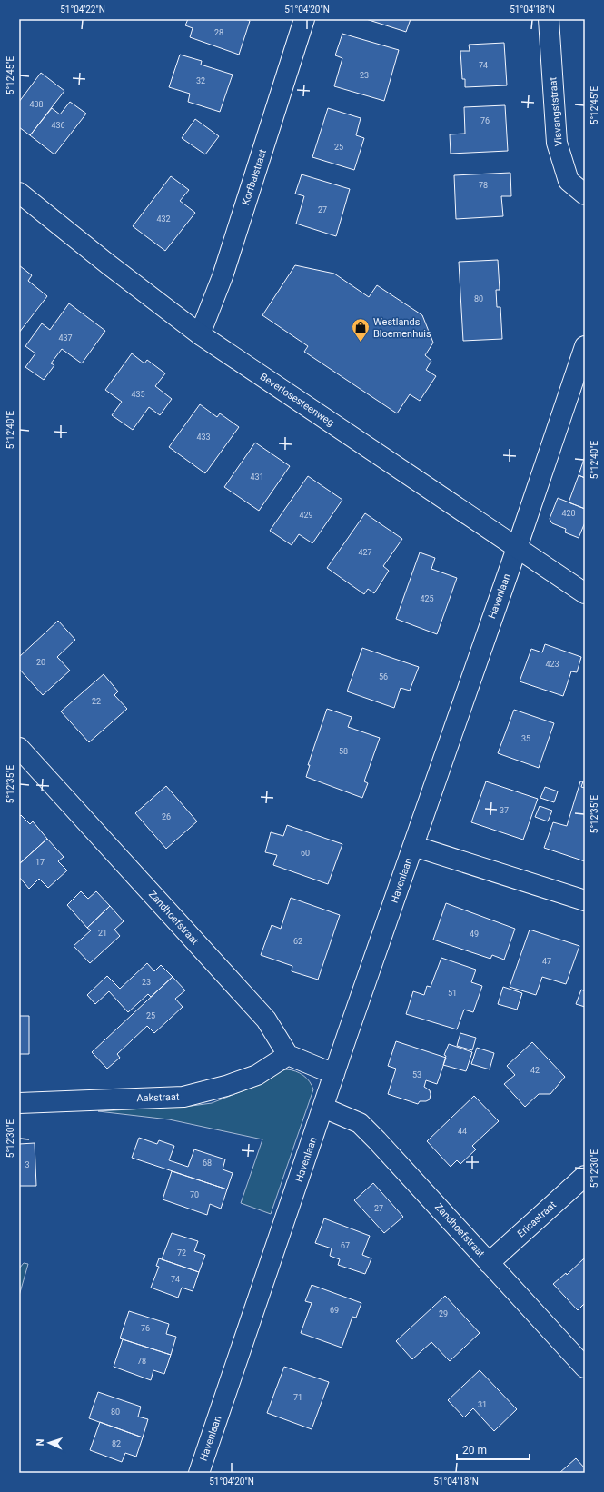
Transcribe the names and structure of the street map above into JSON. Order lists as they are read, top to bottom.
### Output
{
  "streets": {
    "street": [
      "Visvangststraat",
      "Korfbalstraat",
      "Beverlosesteenweg",
      "Havenlaan",
      "Zandhoefstraat",
      "Aakstraat",
      "Ericastraat"
    ]
  },
  "crossings": [
    ["Korfbalstraat", "Beverlosesteenweg"],
    ["Beverlosesteenweg", "Havenlaan"],
    ["Havenlaan", "Zandhoefstraat"],
    ["Zandhoefstraat", "Aakstraat"],
    ["Zandhoefstraat", "Ericastraat"]
  ],
  "places": {
    "shop": ["Westlands Bloemenhuis"]
  },
  "house_numbers": [
    "28",
    "74",
    "23",
    "32",
    "438",
    "76",
    "436",
    "25",
    "78",
    "27",
    "432",
    "80",
    "437",
    "435",
    "433",
    "431",
    "420",
    "429",
    "427",
    "425",
    "20",
    "423",
    "56",
    "22",
    "35",
    "58",
    "37",
    "26",
    "60",
    "17",
    "21",
    "49",
    "62",
    "47",
    "23",
    "51",
    "25",
    "42",
    "53",
    "44",
    "68",
    "3",
    "70",
    "27",
    "67",
    "72",
    "74",
    "69",
    "29",
    "76",
    "78",
    "71",
    "31",
    "80",
    "82"
  ],
  "scale_bar": "20 m",
  "north": "left",
  "coordinates": [
    "51°04'22\"N",
    "51°04'20\"N",
    "51°04'18\"N",
    "5°12'45\"E",
    "5°12'40\"E",
    "5°12'35\"E",
    "5°12'30\"E"
  ]
}
